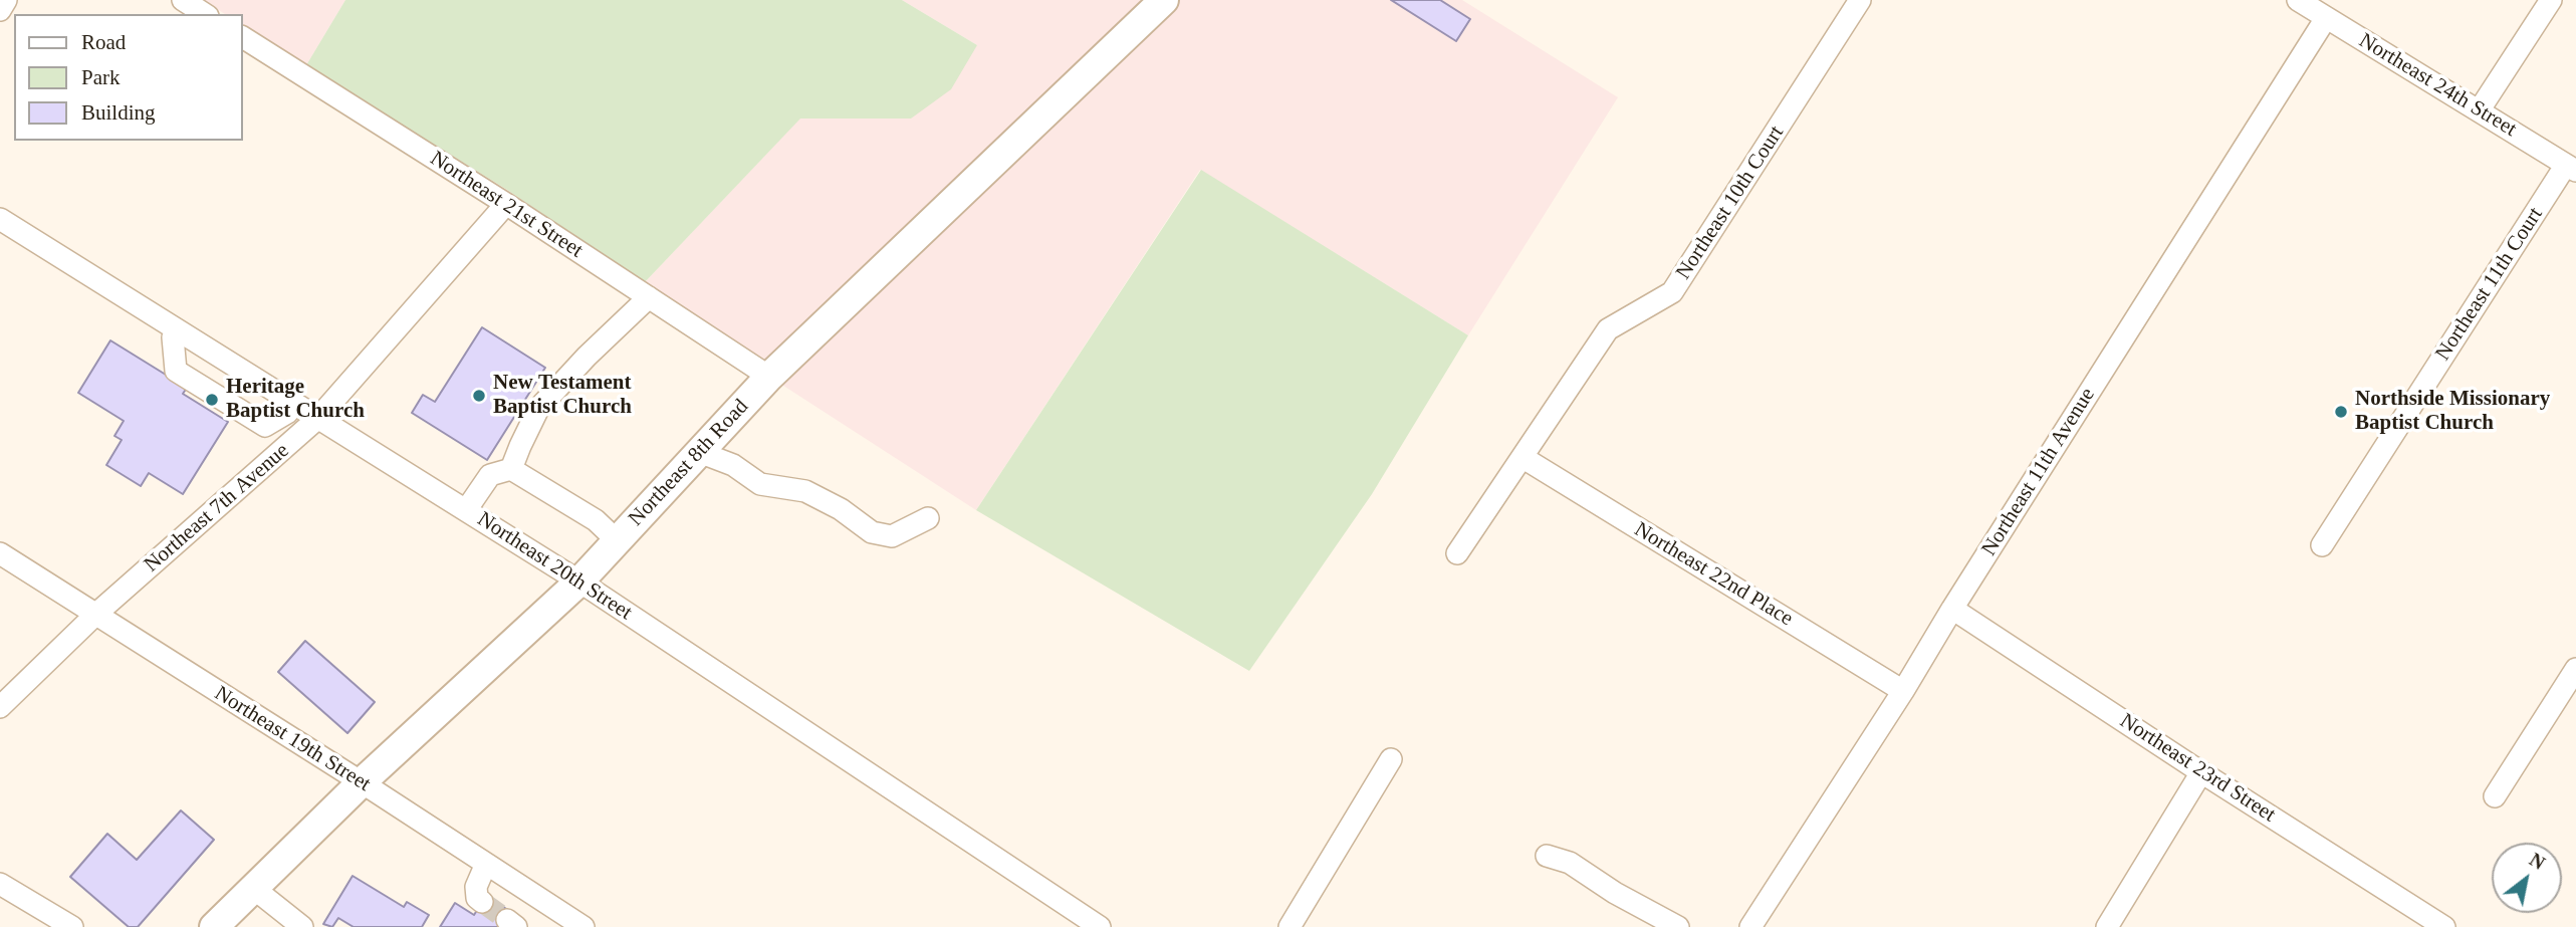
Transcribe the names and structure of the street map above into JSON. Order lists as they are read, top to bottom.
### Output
{
  "streets": {
    "main road": ["Northeast 8th Road"],
    "street": [
      "Northeast 24th Street",
      "Northeast 10th Court",
      "Northeast 21st Street",
      "Northeast 11th Court",
      "Northeast 11th Avenue",
      "Northeast 7th Avenue",
      "Northeast 20th Street",
      "Northeast 22nd Place",
      "Northeast 19th Street",
      "Northeast 23rd Street"
    ]
  },
  "crossings": [
    ["Northeast 24th Street", "Northeast 11th Court"],
    ["Northeast 24th Street", "Northeast 11th Avenue"],
    ["Northeast 10th Court", "Northeast 22nd Place"],
    ["Northeast 21st Street", "Northeast 8th Road"],
    ["Northeast 21st Street", "Northeast 7th Avenue"],
    ["Northeast 8th Road", "Northeast 20th Street"],
    ["Northeast 8th Road", "Northeast 19th Street"],
    ["Northeast 11th Avenue", "Northeast 22nd Place"],
    ["Northeast 11th Avenue", "Northeast 23rd Street"],
    ["Northeast 7th Avenue", "Northeast 20th Street"],
    ["Northeast 7th Avenue", "Northeast 19th Street"]
  ],
  "places": ["New Testament Baptist Church", "Heritage Baptist Church", "Northside Missionary Baptist Church"],
  "legend": ["Road", "Park", "Building"],
  "north": "top right"
}
